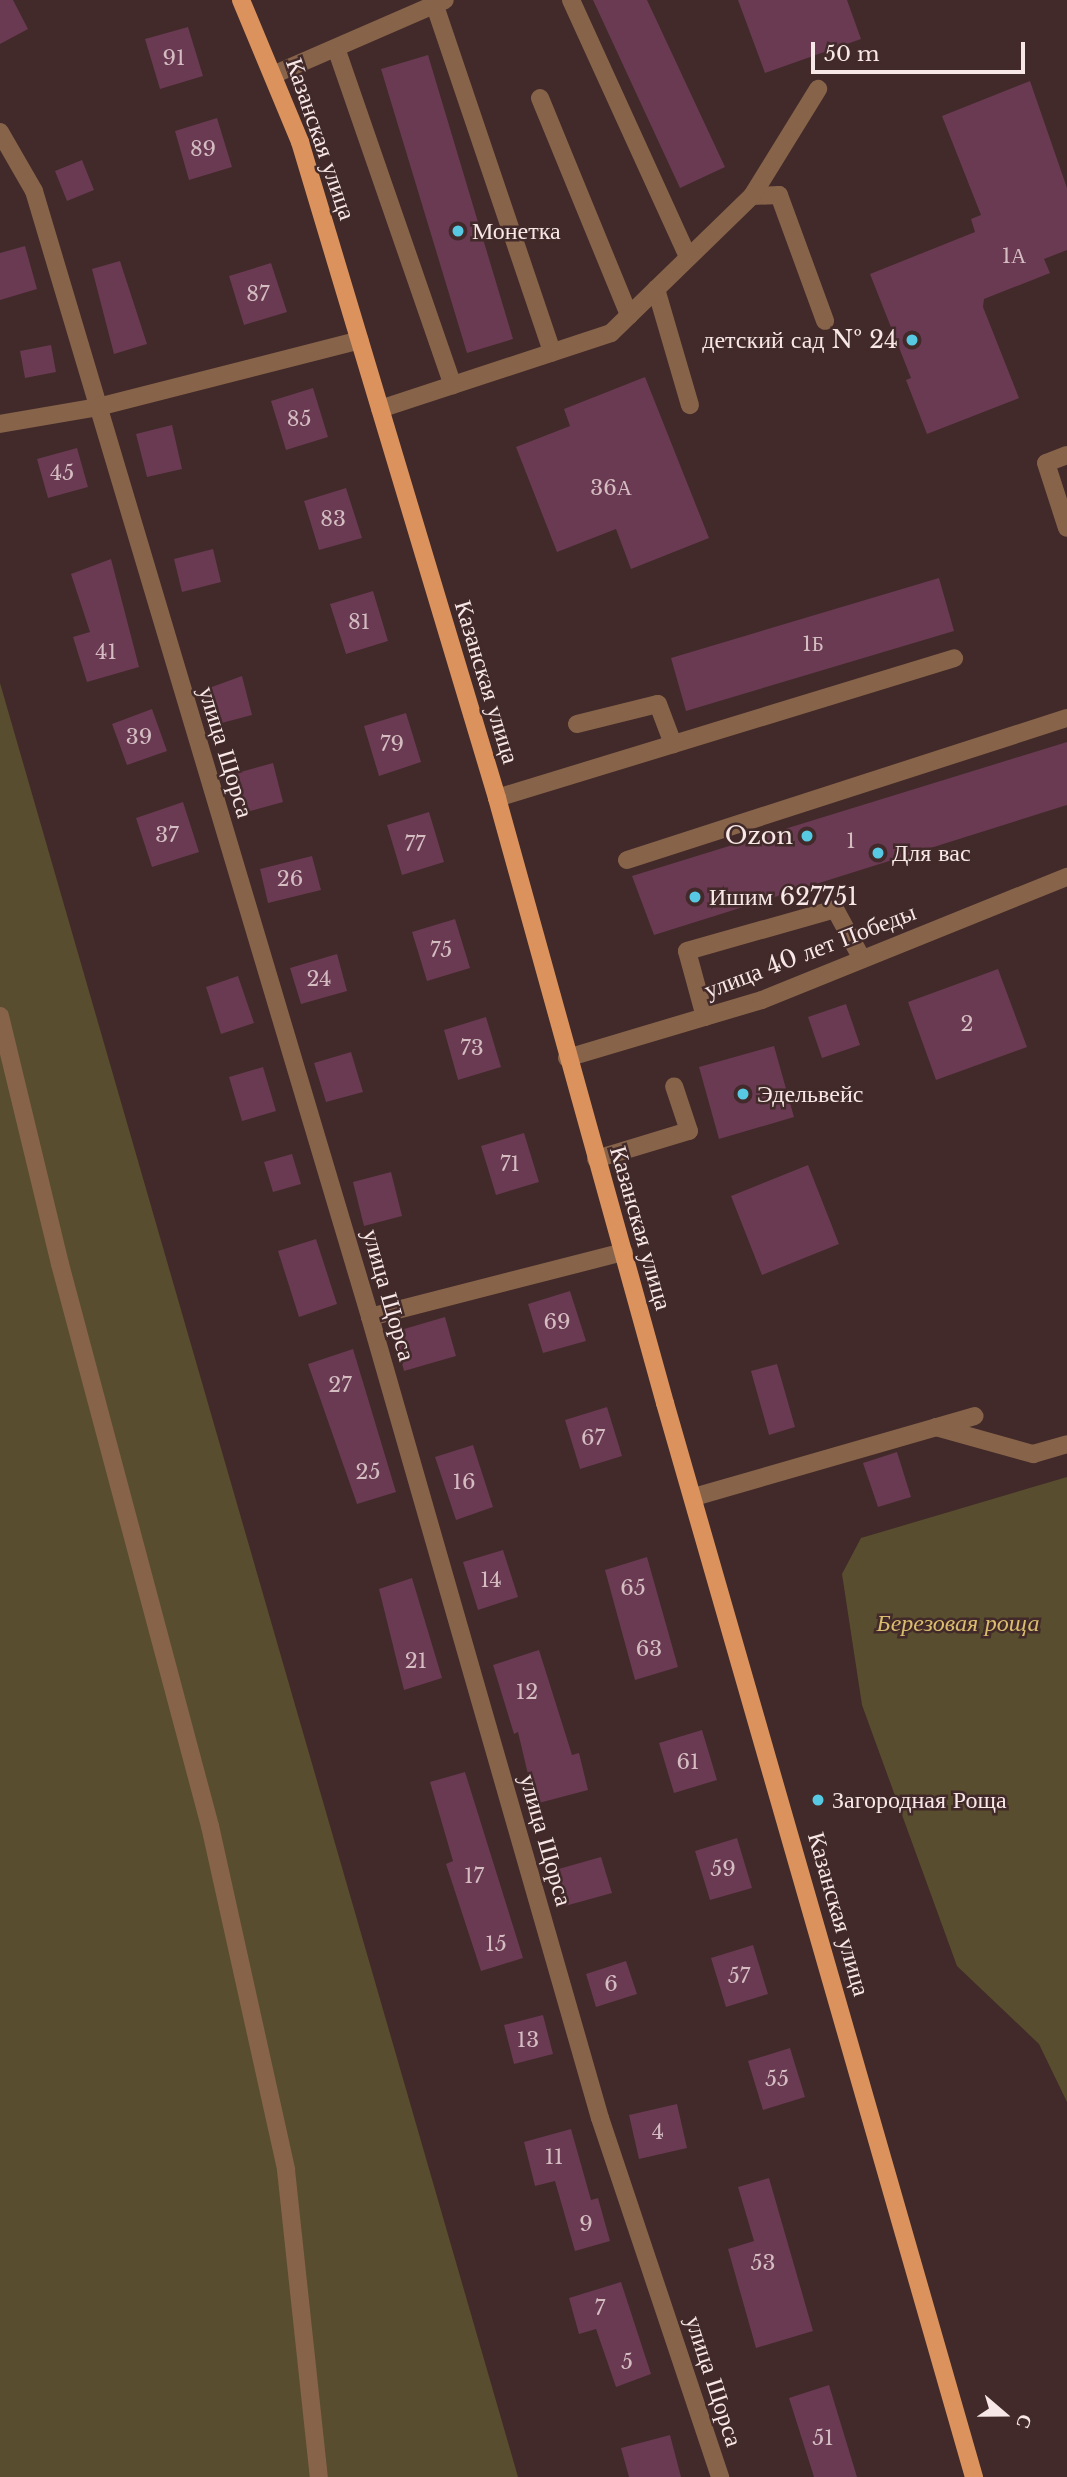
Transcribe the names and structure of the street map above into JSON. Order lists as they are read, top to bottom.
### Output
{
  "streets": {
    "main road": ["Казанская улица"],
    "street": ["улица Щорса", "улица 40 лет Победы"]
  },
  "crossings": [
    ["Казанская улица", "улица 40 лет Победы"]
  ],
  "parks": ["Березовая роща"],
  "places": [
    "Монетка",
    "детский сад № 24",
    "Ozon",
    "Для вас",
    "Ишим 627751",
    "Эдельвейс",
    "Загородная Роща"
  ],
  "house_numbers": [
    "91",
    "89",
    "1А",
    "87",
    "85",
    "45",
    "36А",
    "83",
    "81",
    "1Б",
    "41",
    "39",
    "79",
    "37",
    "1",
    "77",
    "26",
    "75",
    "24",
    "2",
    "73",
    "71",
    "69",
    "27",
    "67",
    "25",
    "16",
    "14",
    "65",
    "63",
    "21",
    "12",
    "61",
    "59",
    "17",
    "15",
    "57",
    "6",
    "13",
    "55",
    "4",
    "11",
    "9",
    "53",
    "7",
    "5",
    "51"
  ],
  "scale_bar": "50 m",
  "north": "right"
}
